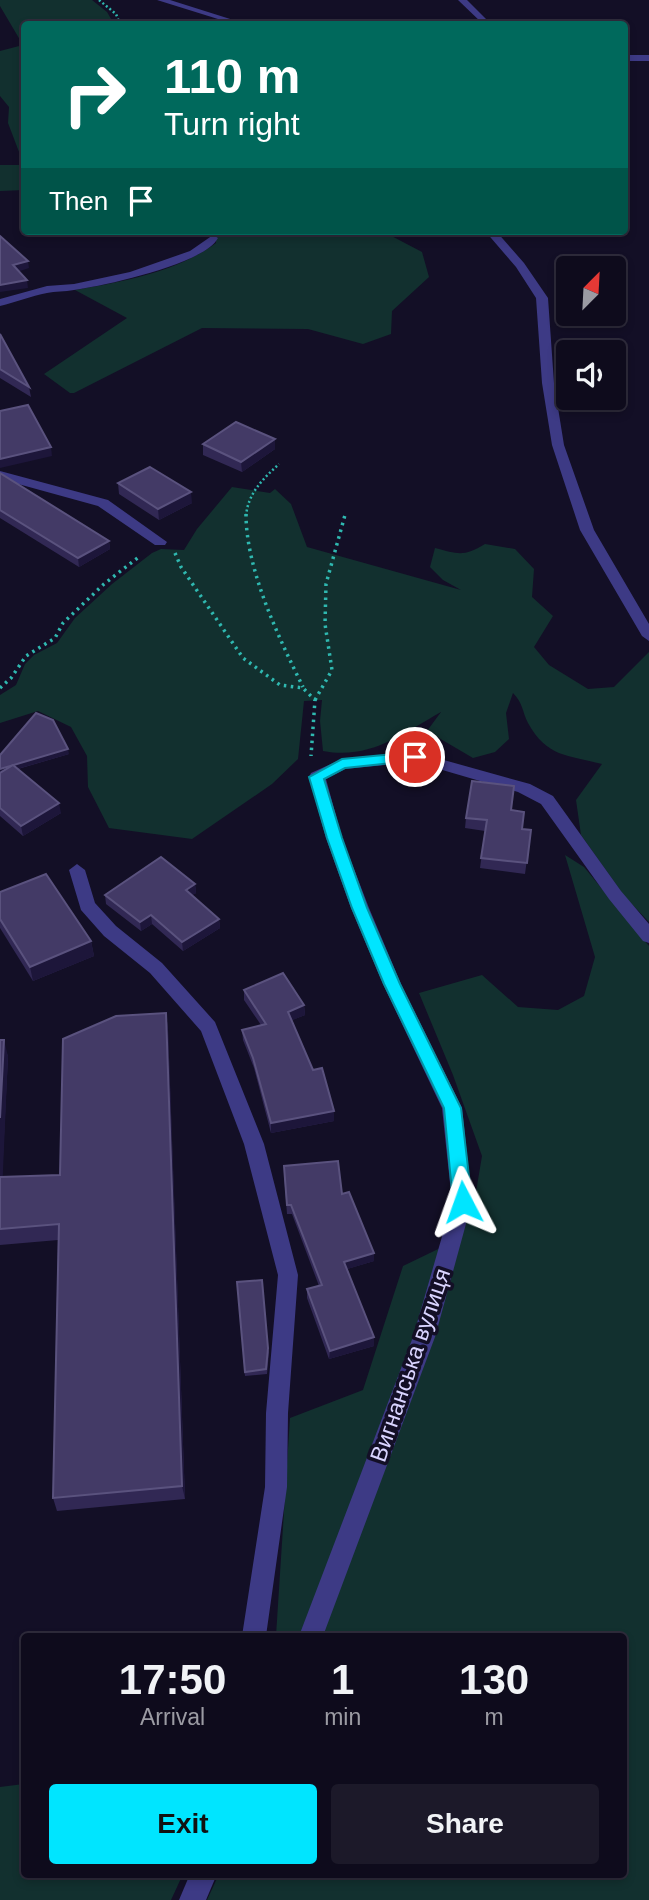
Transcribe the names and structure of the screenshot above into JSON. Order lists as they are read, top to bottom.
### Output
{
  "streets": {
    "street": ["Вигнанська вулиця"]
  },
  "north": "top right",
  "page": {
    "turn": ["110 m", "Turn right"],
    "then": "Then",
    "eta": [
      "17:50",
      "Arrival",
      "1",
      "min",
      "130",
      "m"
    ],
    "buttons": ["Exit", "Share"]
  }
}
